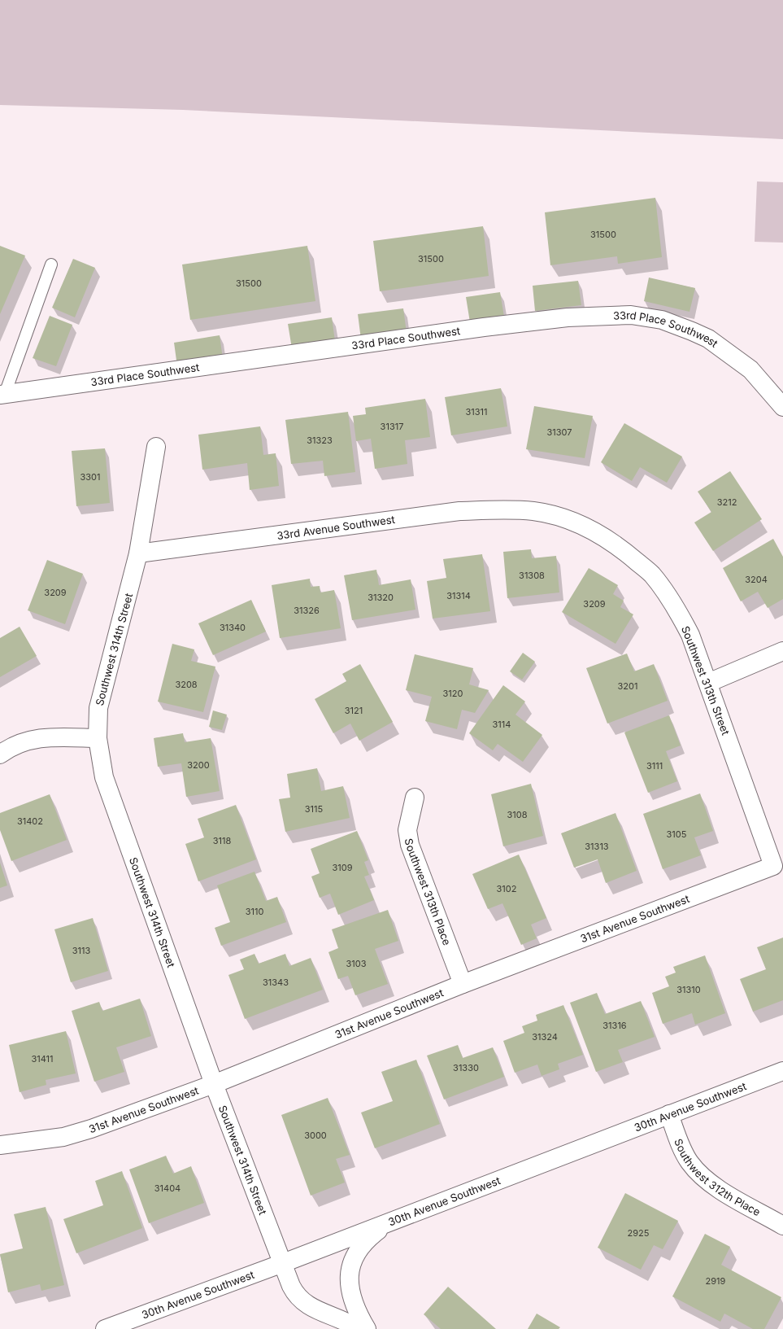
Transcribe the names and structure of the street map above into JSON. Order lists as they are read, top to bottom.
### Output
{
  "streets": {
    "street": [
      "33rd Place Southwest",
      "33rd Avenue Southwest",
      "Southwest 314th Street",
      "Southwest 313th Street",
      "Southwest 313th Place",
      "31st Avenue Southwest",
      "30th Avenue Southwest",
      "Southwest 312th Place"
    ]
  },
  "crossings": [
    ["33rd Avenue Southwest", "Southwest 314th Street"],
    ["33rd Avenue Southwest", "Southwest 313th Street"],
    ["Southwest 314th Street", "31st Avenue Southwest"],
    ["Southwest 314th Street", "30th Avenue Southwest"],
    ["Southwest 313th Street", "31st Avenue Southwest"],
    ["Southwest 313th Place", "31st Avenue Southwest"],
    ["30th Avenue Southwest", "Southwest 312th Place"]
  ],
  "house_numbers": [
    "31500",
    "31500",
    "31500",
    "31311",
    "31317",
    "31307",
    "31323",
    "3301",
    "3212",
    "31308",
    "3204",
    "3209",
    "31314",
    "31320",
    "3209",
    "31326",
    "31340",
    "3208",
    "3201",
    "3120",
    "3121",
    "3114",
    "3200",
    "3111",
    "3115",
    "3108",
    "31402",
    "3105",
    "3118",
    "31313",
    "3109",
    "3102",
    "3110",
    "3113",
    "3103",
    "31343",
    "31310",
    "31316",
    "31324",
    "31411",
    "31330",
    "3000",
    "31404",
    "2925",
    "2919"
  ]
}
